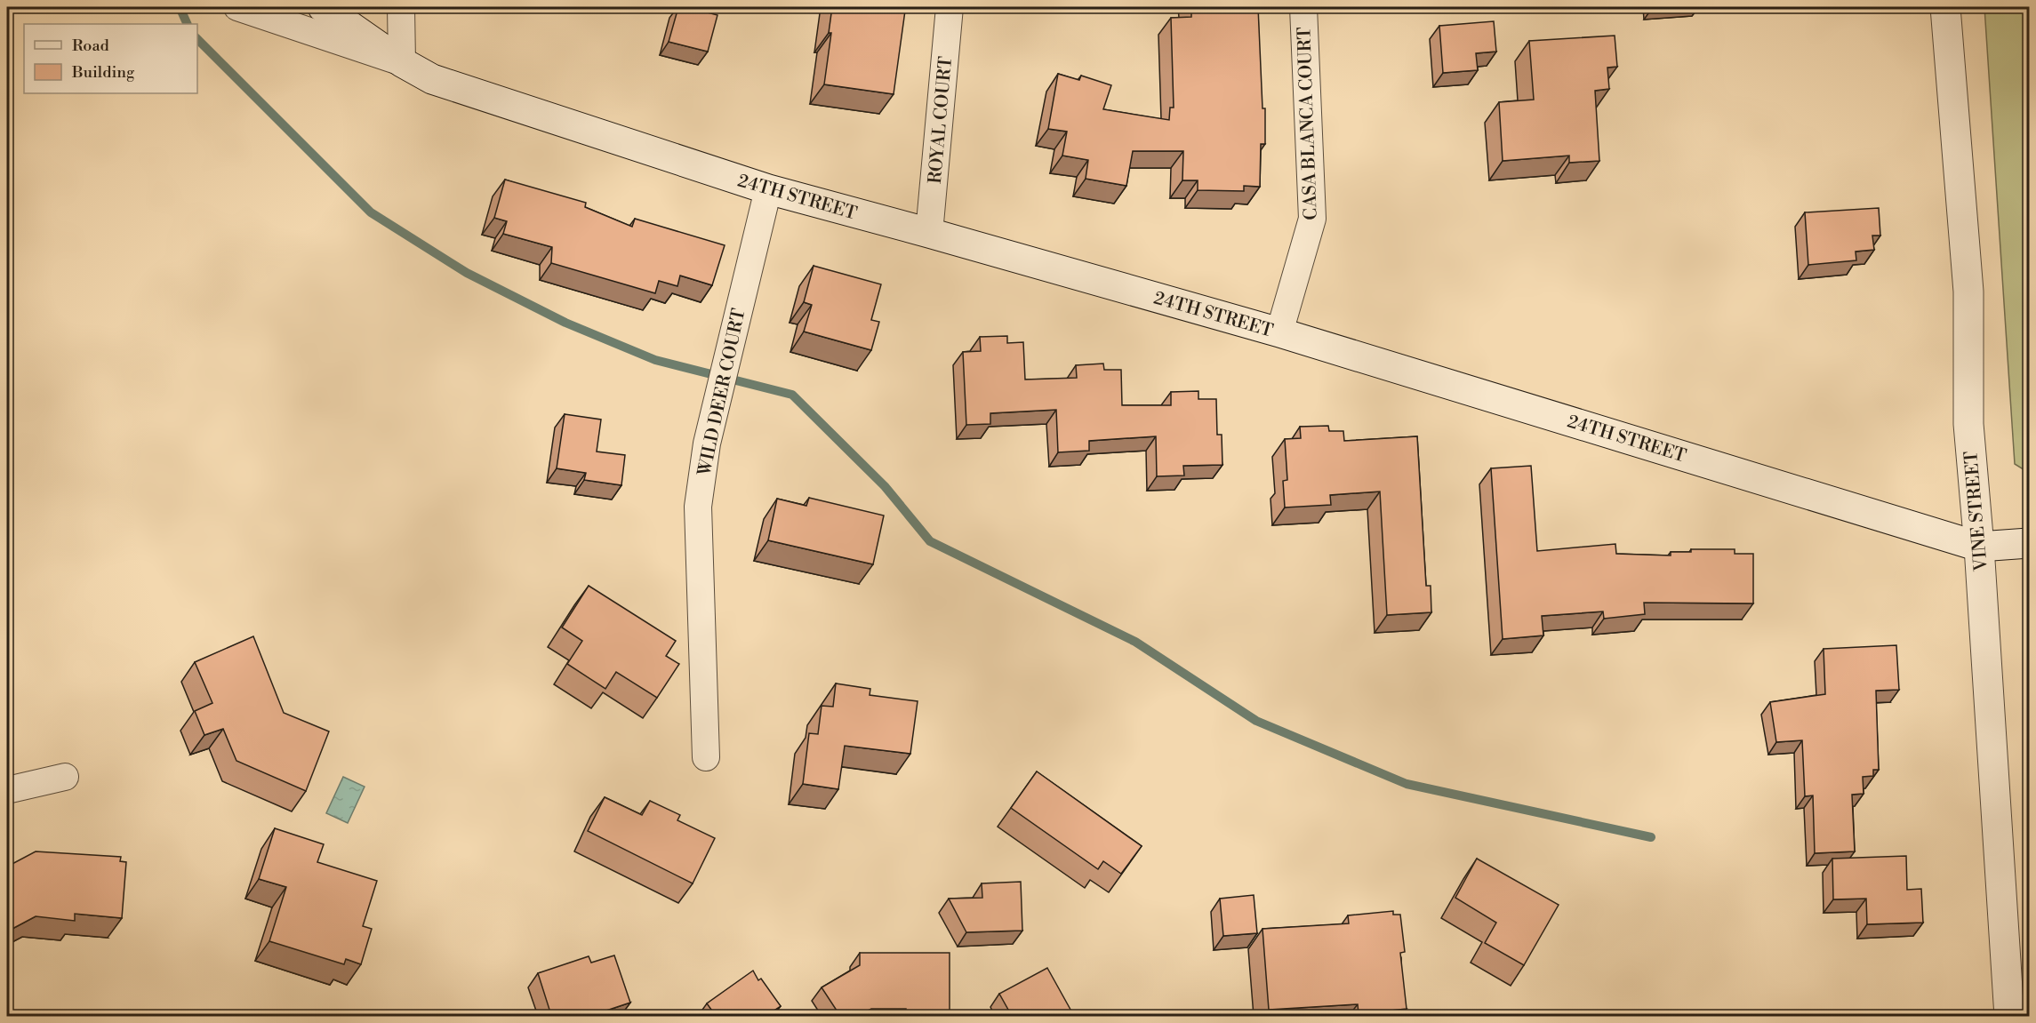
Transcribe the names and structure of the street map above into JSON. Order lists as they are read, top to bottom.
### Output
{
  "streets": {
    "main road": ["24TH STREET", "VINE STREET"],
    "street": ["ROYAL COURT", "CASA BLANCA COURT", "WILD DEER COURT"]
  },
  "crossings": [
    ["ROYAL COURT", "24TH STREET"],
    ["CASA BLANCA COURT", "24TH STREET"],
    ["24TH STREET", "WILD DEER COURT"],
    ["24TH STREET", "VINE STREET"]
  ],
  "legend": ["Road", "Building"]
}
